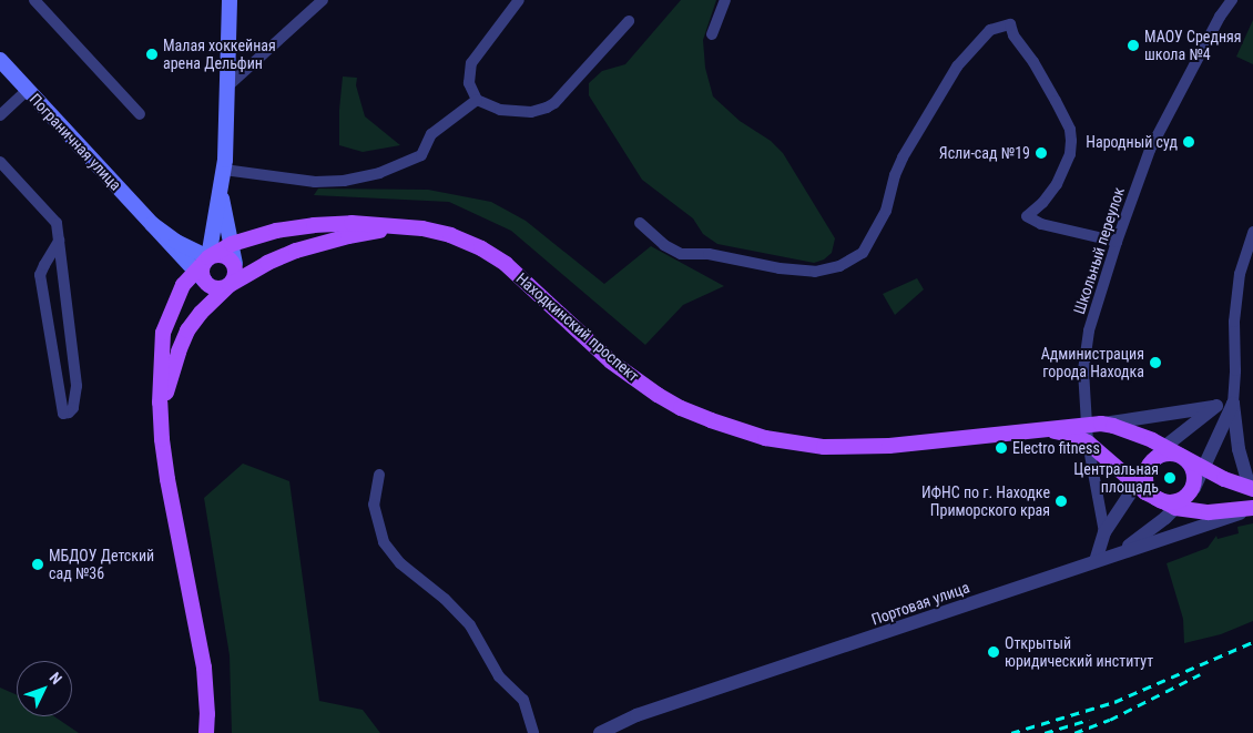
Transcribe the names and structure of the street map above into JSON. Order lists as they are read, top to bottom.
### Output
{
  "streets": {
    "main road": ["Пограничная улица", "Находкинский проспект"],
    "street": ["Школьный переулок", "Портовая улица"]
  },
  "crossings": [
    ["Школьный переулок", "Находкинский проспект"],
    ["Находкинский проспект", "Портовая улица"]
  ],
  "places": [
    "МАОУ Средняя школа №4",
    "Малая хоккейная арена Дельфин",
    "Народный суд",
    "Ясли-сад №19",
    "Администрация города Находка",
    "Electro fitness",
    "Центральная площадь",
    "ИФНС по г. Находке Приморского края",
    "МБДОУ Детский сад №36",
    "Открытый юридический институт"
  ],
  "north": "top right"
}
